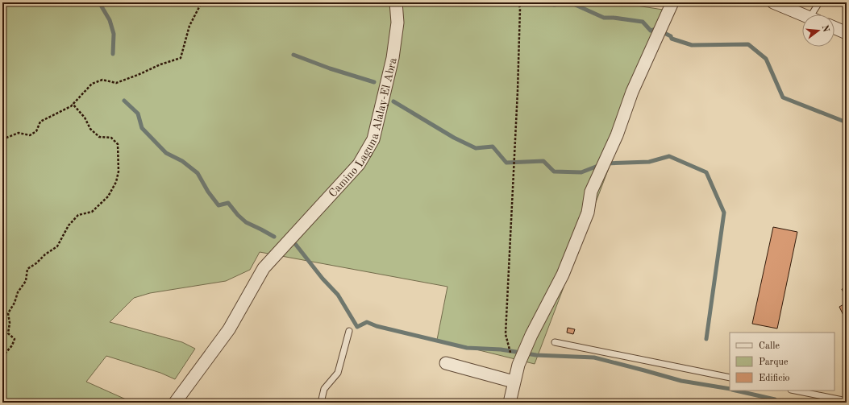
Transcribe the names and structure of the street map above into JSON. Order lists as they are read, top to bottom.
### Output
{
  "streets": {
    "street": ["Camino Laguna Alalay-El Abra"]
  },
  "legend": ["Calle", "Parque", "Edificio"],
  "north": "right"
}
